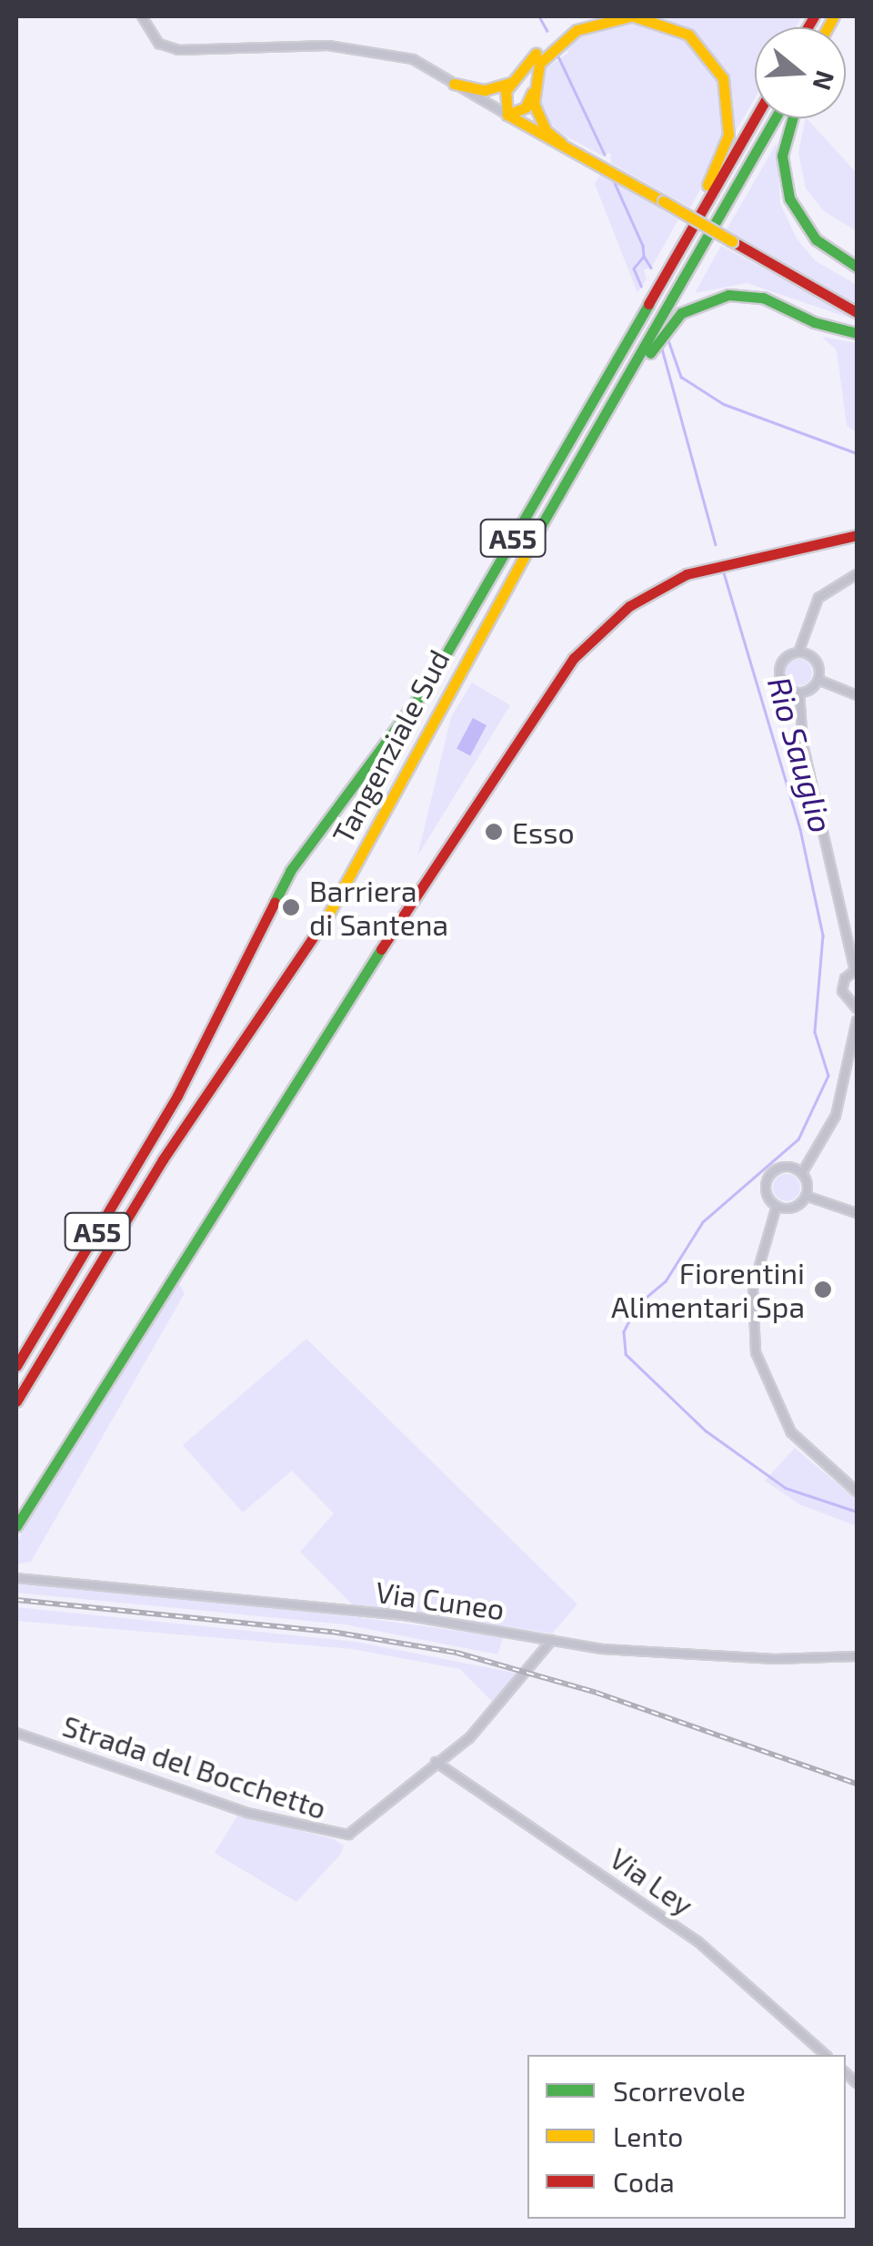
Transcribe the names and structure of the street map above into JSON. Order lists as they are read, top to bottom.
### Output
{
  "streets": {
    "main road": ["A55", "Tangenziale Sud"],
    "street": ["Via Cuneo", "Strada del Bocchetto", "Via Ley"]
  },
  "crossings": [
    ["Via Cuneo", "Strada del Bocchetto"],
    ["Strada del Bocchetto", "Via Ley"]
  ],
  "water": ["Rio Sauglio"],
  "places": ["Esso", "Barriera di Santena", "Fiorentini Alimentari Spa"],
  "legend": ["Scorrevole", "Lento", "Coda"],
  "north": "right"
}
